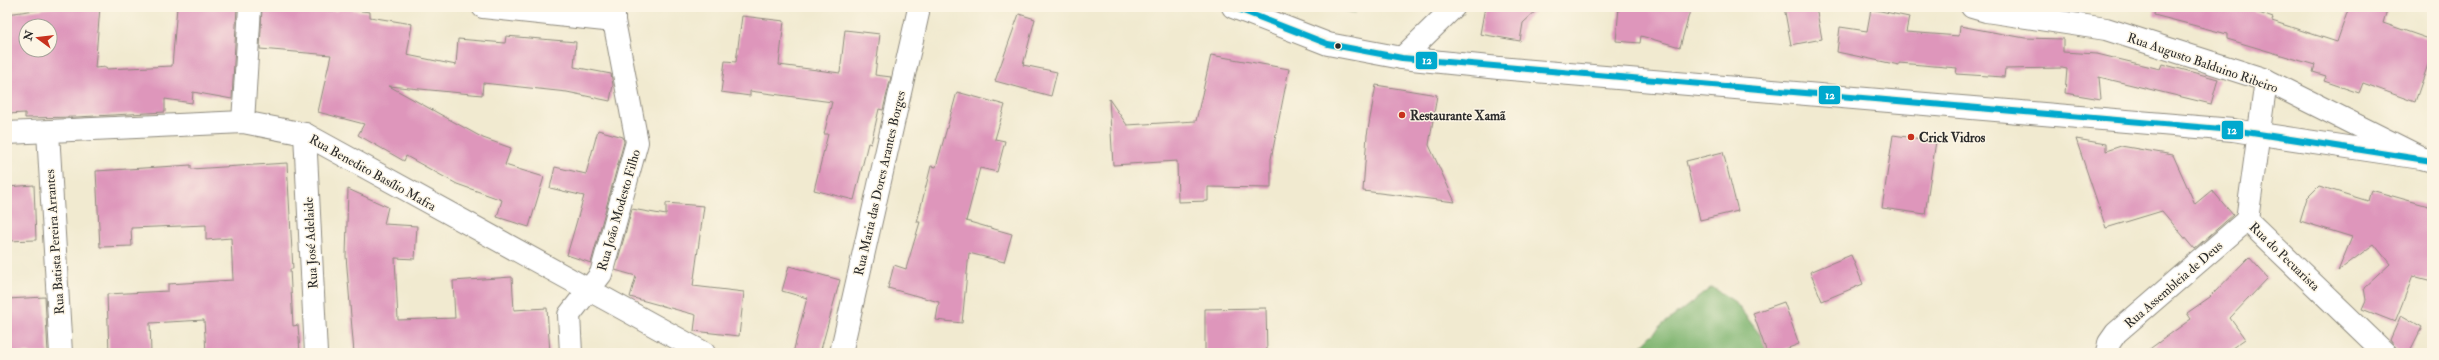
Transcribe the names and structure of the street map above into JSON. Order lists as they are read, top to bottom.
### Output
{
  "streets": {
    "street": [
      "Rua Augusto Balduino Ribeiro",
      "Rua Benedito Basílio Mafra",
      "Rua Maria das Dores Arantes Borges",
      "Rua João Modesto Filho",
      "Rua Batista Pereira Arrantes",
      "Rua José Adelaide",
      "Rua do Pecuarista",
      "Rua Assembleia de Deus"
    ]
  },
  "crossings": [
    ["Rua Augusto Balduino Ribeiro", "Rua do Pecuarista"],
    ["Rua Benedito Basílio Mafra", "Rua João Modesto Filho"],
    ["Rua Benedito Basílio Mafra", "Rua Batista Pereira Arrantes"],
    ["Rua Benedito Basílio Mafra", "Rua José Adelaide"],
    ["Rua do Pecuarista", "Rua Assembleia de Deus"]
  ],
  "places": ["Restaurante Xamã", "Crick Vidros"],
  "lines": ["transit line 12"],
  "north": "left"
}
